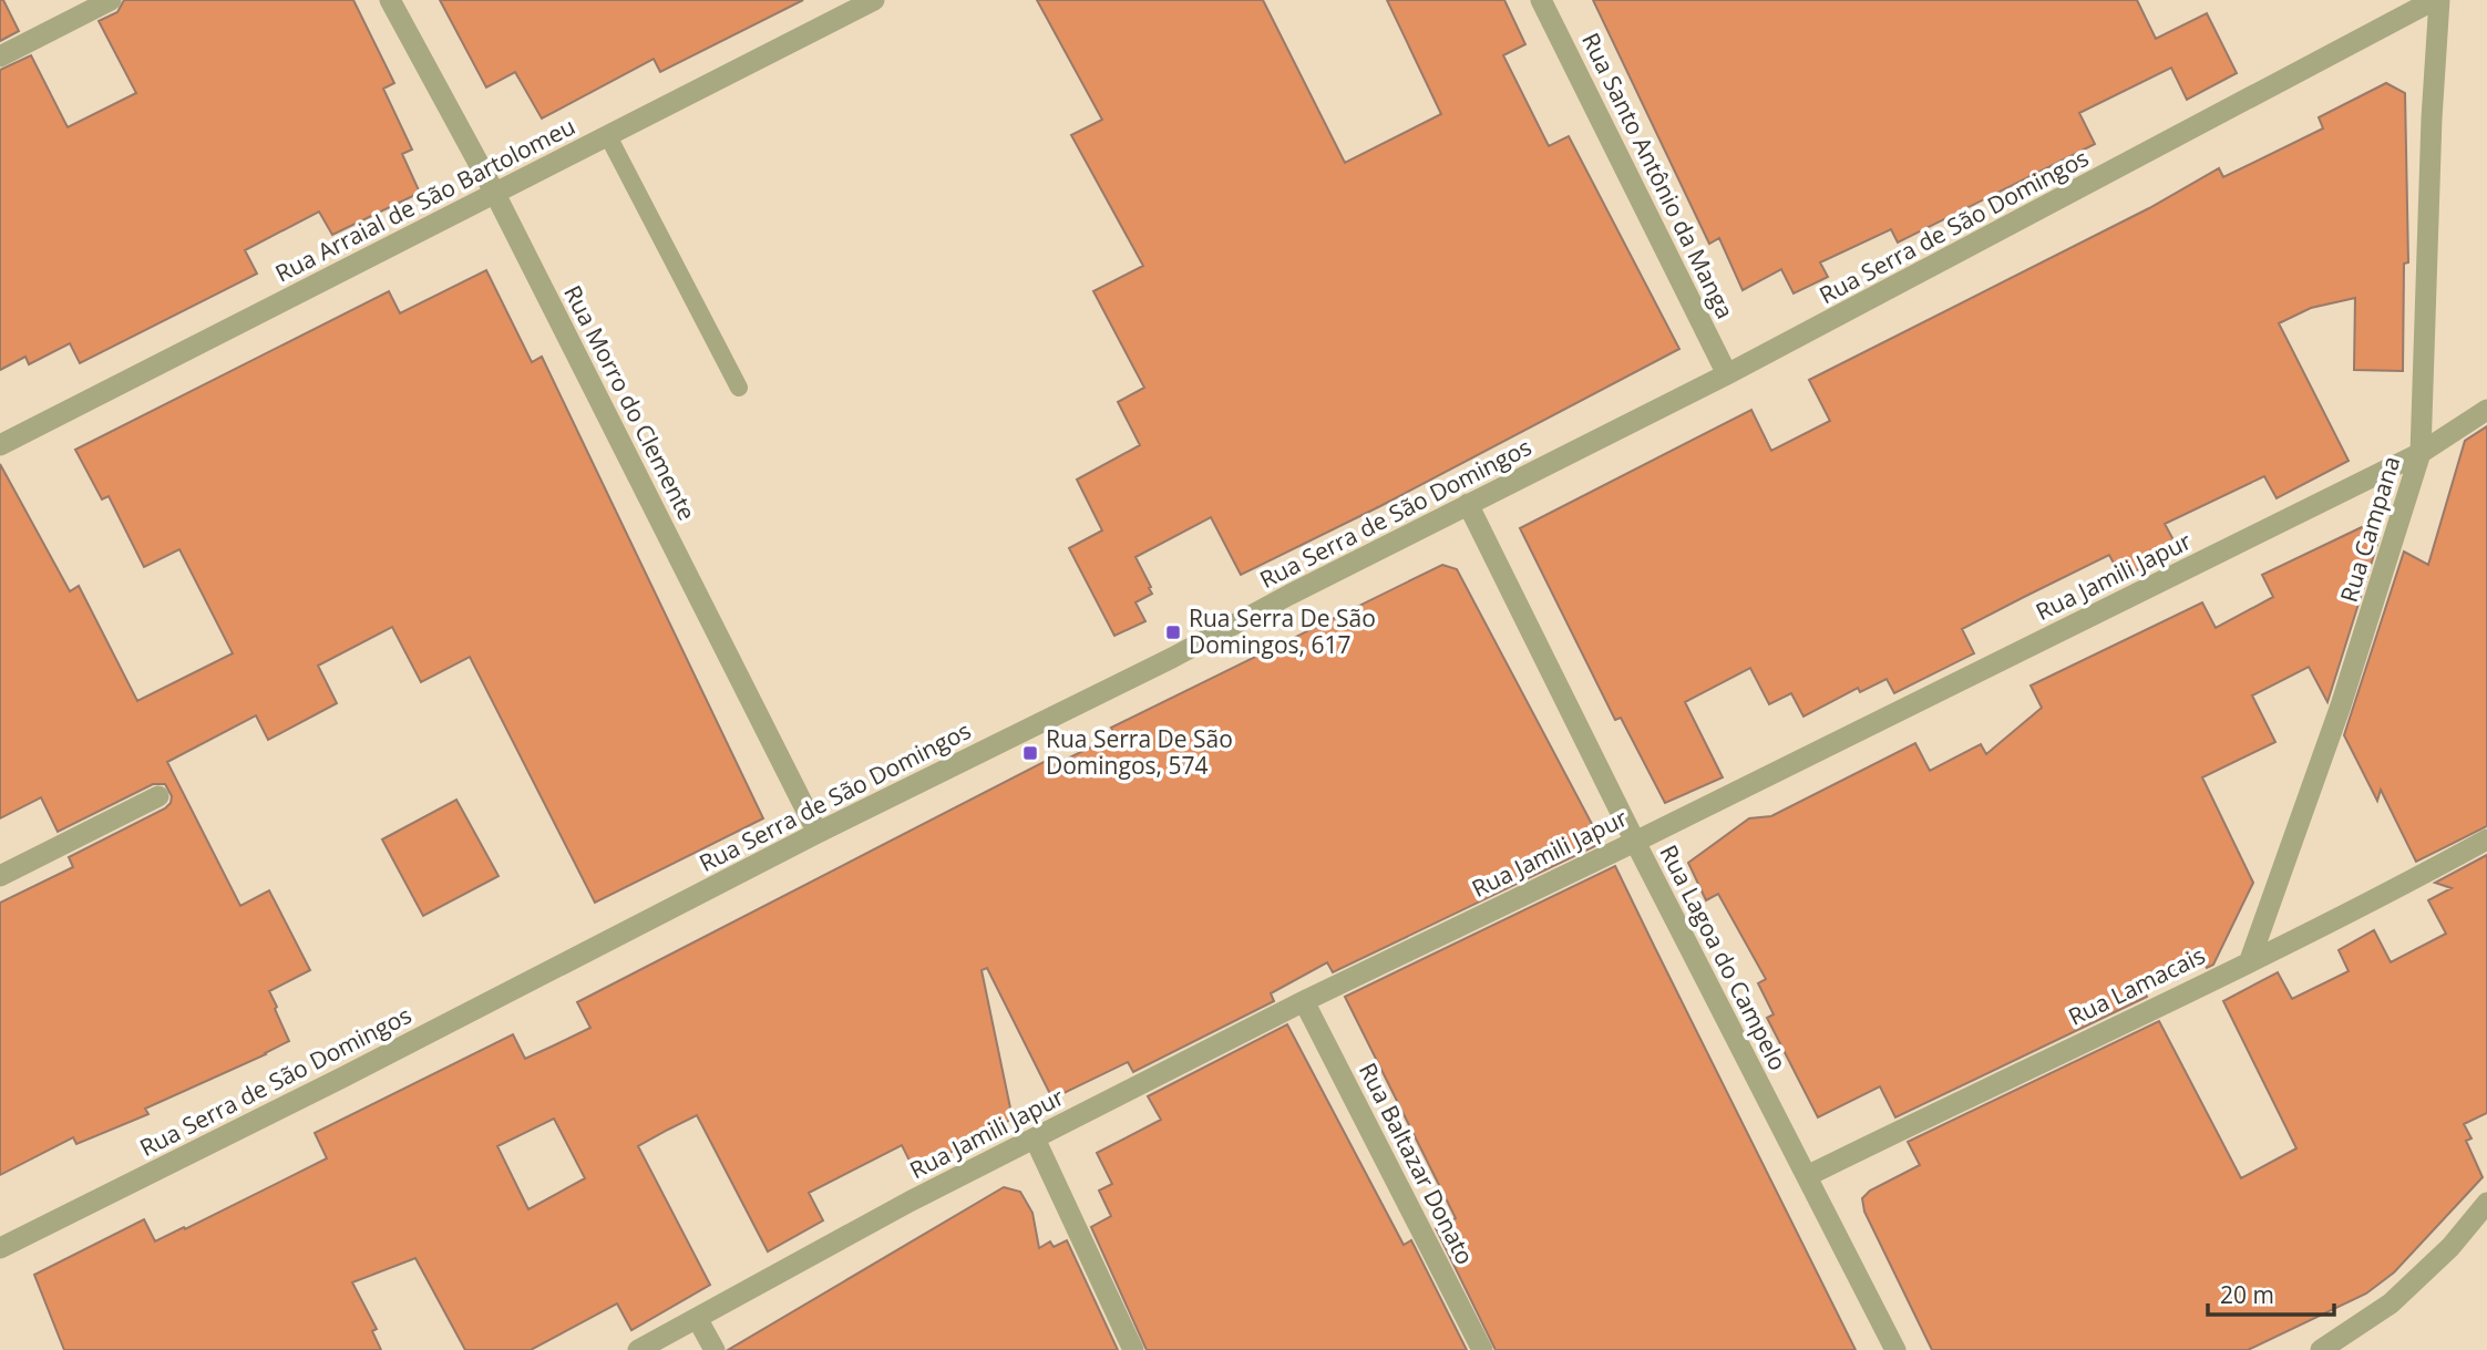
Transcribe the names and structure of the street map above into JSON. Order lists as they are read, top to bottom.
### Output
{
  "streets": {
    "street": [
      "Rua Santo Antônio da Manga",
      "Rua Arraial de São Bartolomeu",
      "Rua Serra de São Domingos",
      "Rua Morro do Clemente",
      "Rua Campana",
      "Rua Jamili Japur",
      "Rua Lagoa do Campelo",
      "Rua Lamacais",
      "Rua Baltazar Donato"
    ]
  },
  "crossings": [
    ["Rua Santo Antônio da Manga", "Rua Serra de São Domingos"],
    ["Rua Arraial de São Bartolomeu", "Rua Morro do Clemente"],
    ["Rua Serra de São Domingos", "Rua Morro do Clemente"],
    ["Rua Serra de São Domingos", "Rua Campana"],
    ["Rua Serra de São Domingos", "Rua Lagoa do Campelo"],
    ["Rua Campana", "Rua Jamili Japur"],
    ["Rua Campana", "Rua Lamacais"],
    ["Rua Jamili Japur", "Rua Lagoa do Campelo"],
    ["Rua Jamili Japur", "Rua Baltazar Donato"],
    ["Rua Lagoa do Campelo", "Rua Lamacais"]
  ],
  "places": {
    "transit": ["Rua Serra De São Domingos, 617", "Rua Serra De São Domingos, 574"]
  },
  "scale_bar": "20 m"
}
